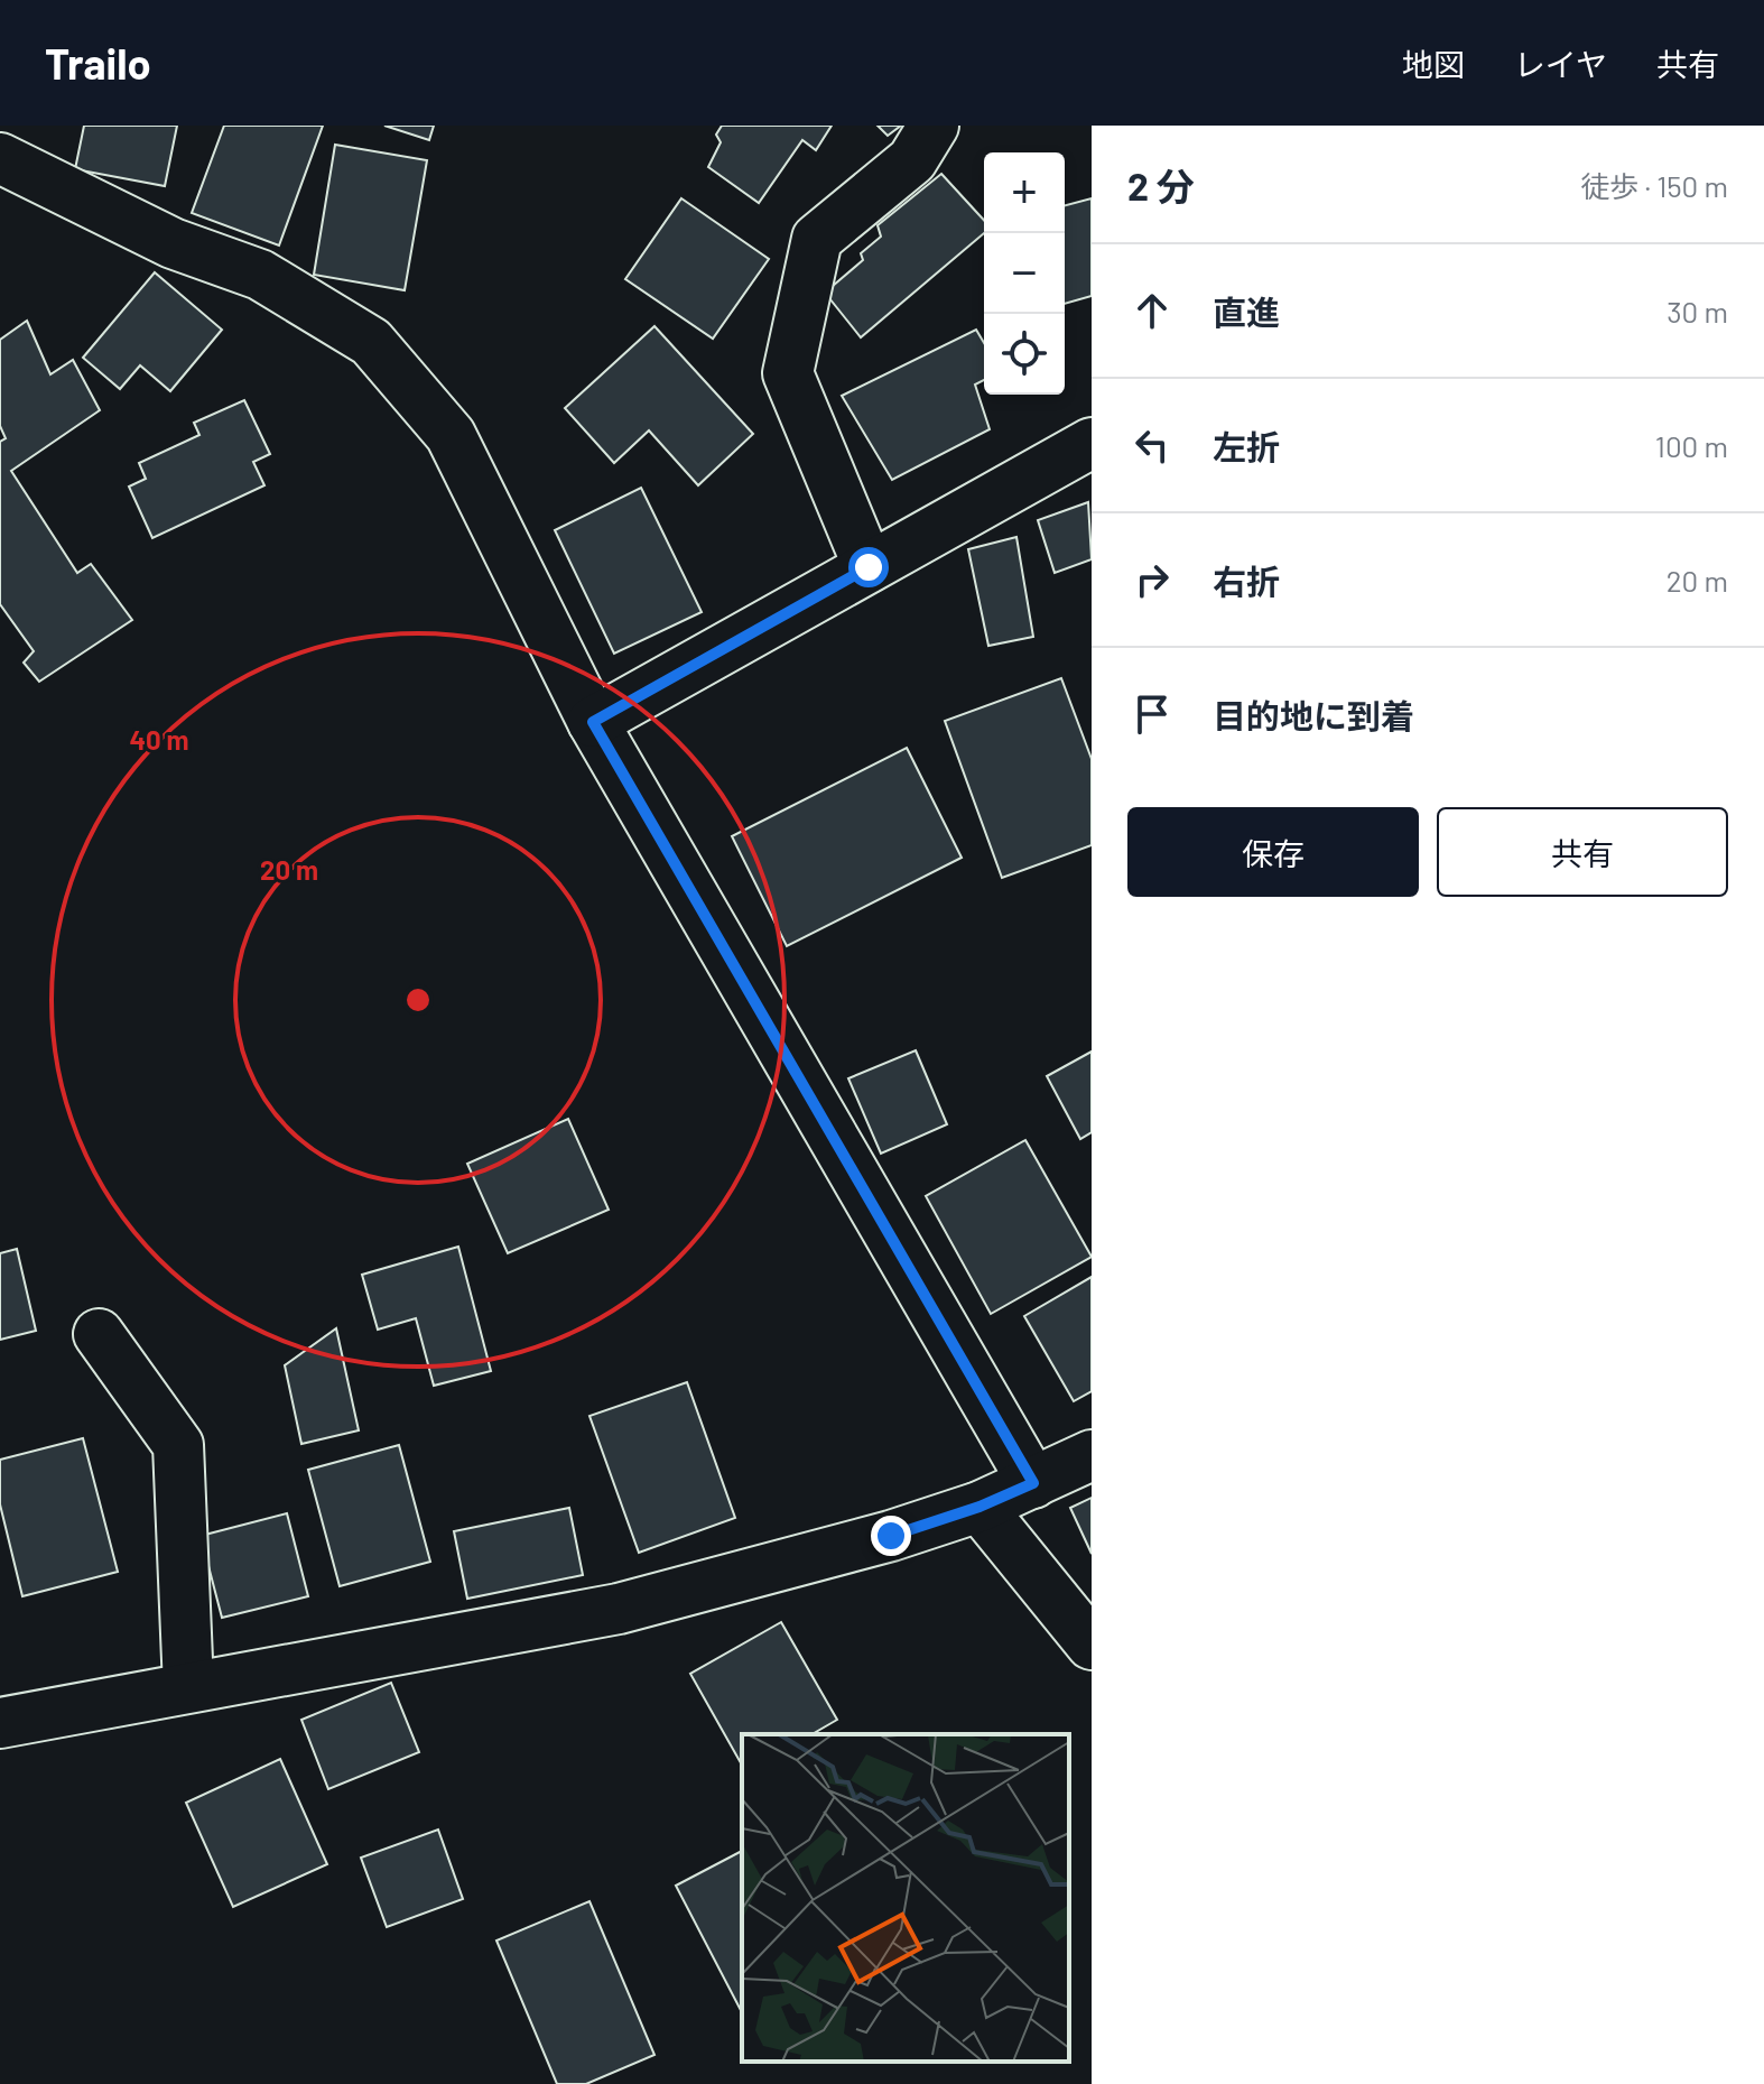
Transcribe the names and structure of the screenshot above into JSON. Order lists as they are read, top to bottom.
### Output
{
  "page": {
    "header": "Trailo",
    "nav": ["地図", "レイヤ", "共有"],
    "heading": ["2 分", "徒歩 · 150 m"],
    "map_buttons": ["+", "−"],
    "list": [
      ["直進", "30 m"],
      ["左折", "100 m"],
      ["右折", "20 m"],
      "目的地に到着"
    ],
    "buttons": ["保存", "共有"]
  },
  "rings": ["40 m", "20 m"]
}
